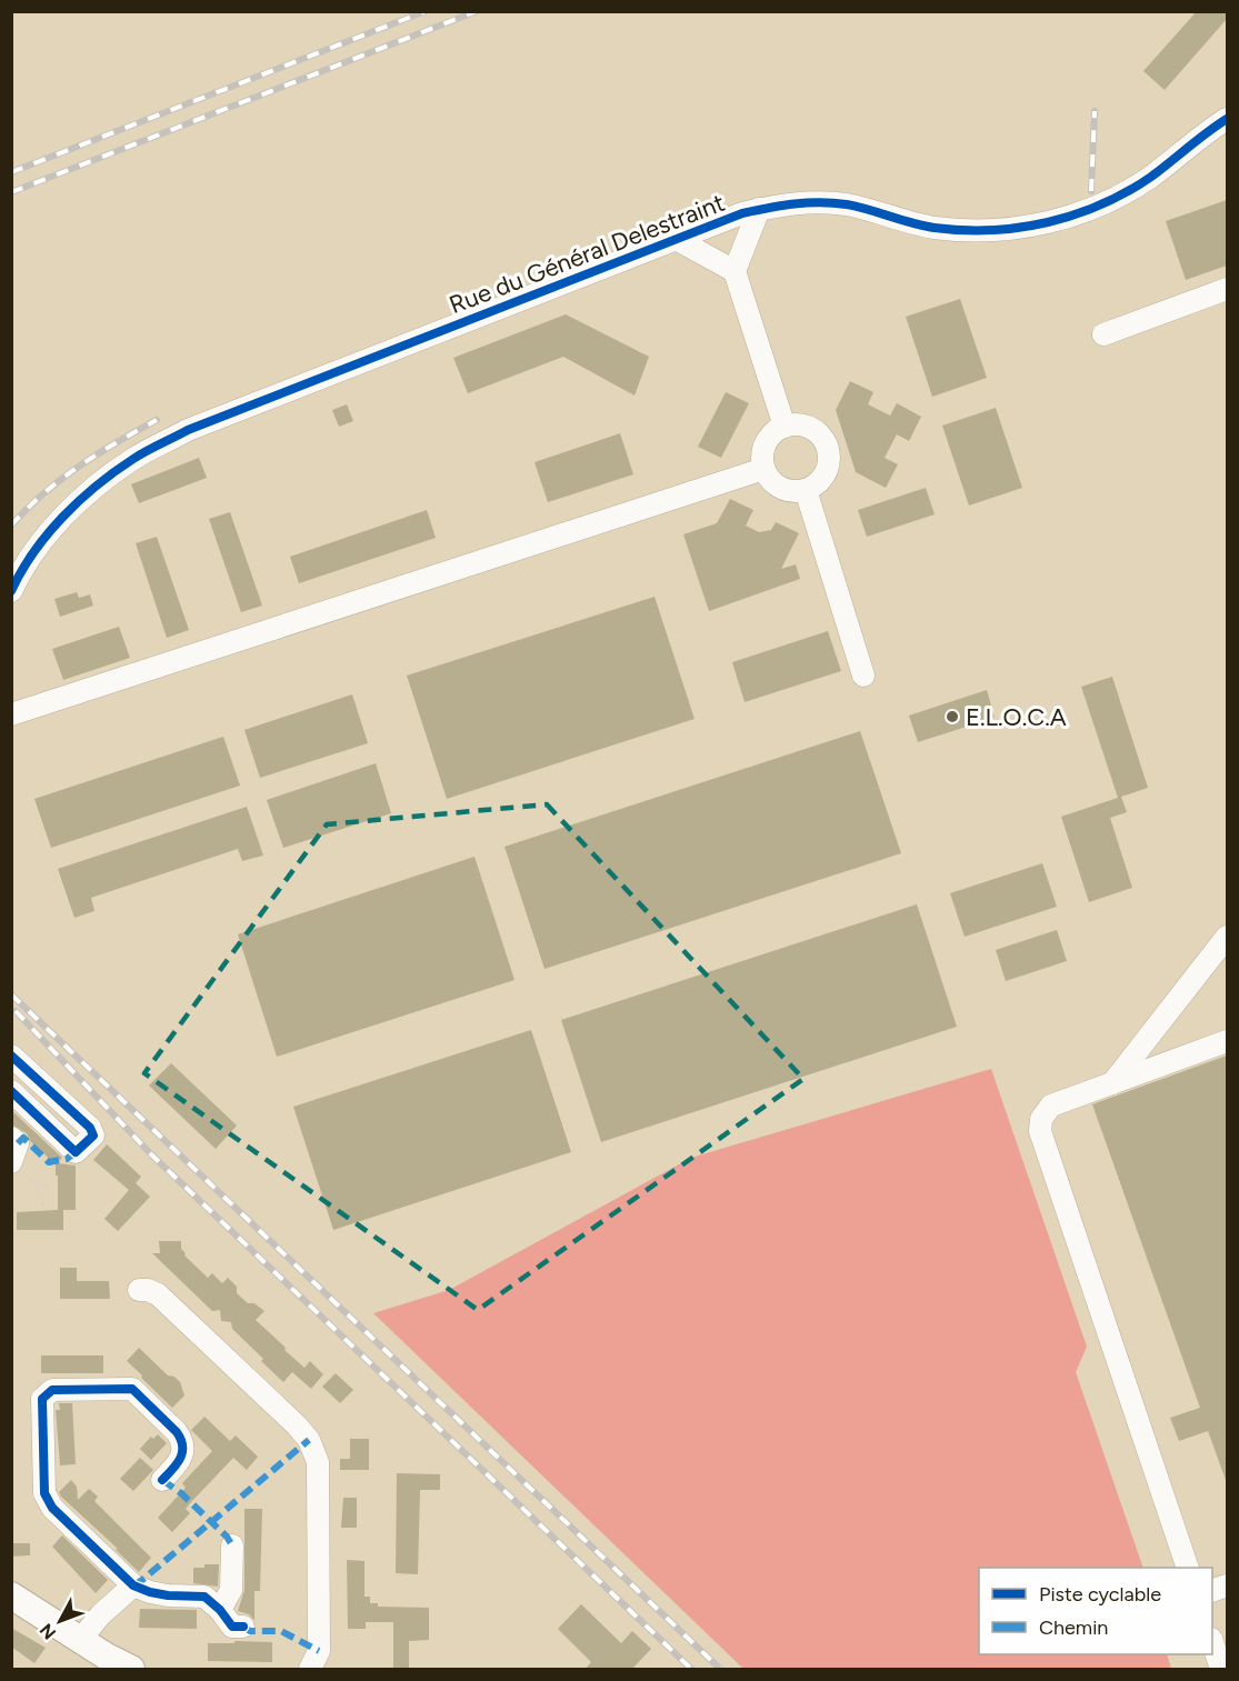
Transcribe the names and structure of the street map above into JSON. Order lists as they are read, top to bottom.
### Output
{
  "streets": {
    "street": ["Rue du Général Delestraint"]
  },
  "places": ["E.L.O.C.A"],
  "legend": ["Piste cyclable", "Chemin"],
  "north": "bottom left"
}
